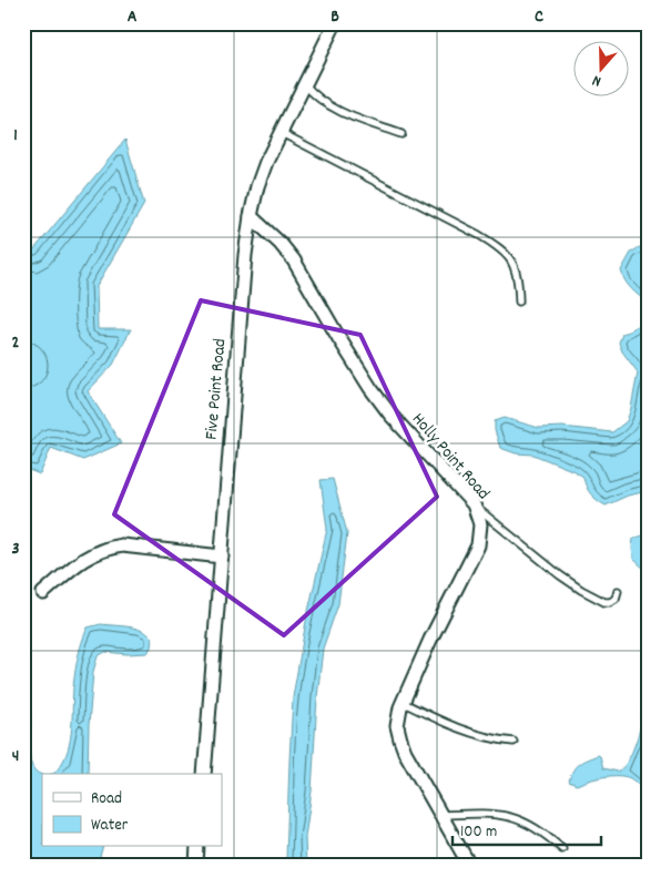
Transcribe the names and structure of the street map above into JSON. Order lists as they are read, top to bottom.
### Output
{
  "streets": {
    "street": ["Five Point Road", "Holly Point Road"]
  },
  "crossings": [
    ["Five Point Road", "Holly Point Road"]
  ],
  "legend": ["Road", "Water"],
  "scale_bar": "100 m",
  "north": "bottom",
  "grid": {
    "columns": ["A", "B", "C"],
    "rows": [
      "1",
      "2",
      "3",
      "4"
    ]
  }
}
